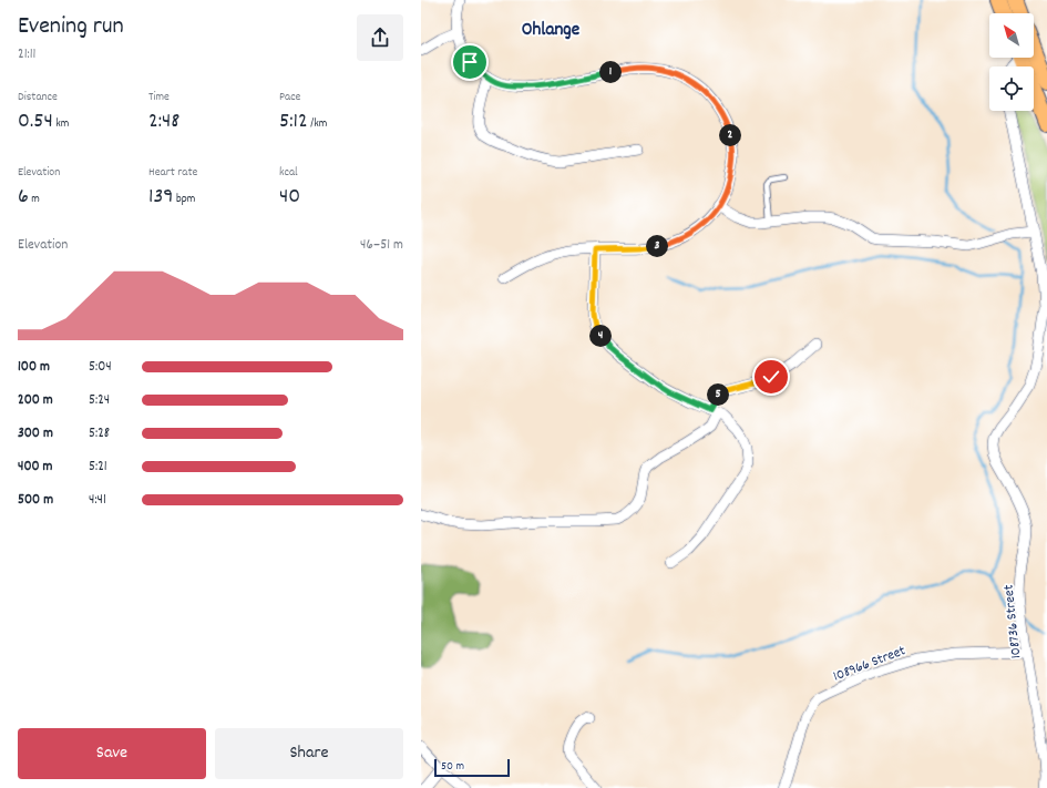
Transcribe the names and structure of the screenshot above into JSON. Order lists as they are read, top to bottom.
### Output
{
  "streets": {
    "street": ["108736 Street", "108966 Street"]
  },
  "crossings": [
    ["108736 Street", "108966 Street"]
  ],
  "districts": ["Ohlange"],
  "scale_bar": "50 m",
  "north": "top left",
  "page": {
    "heading": ["Evening run", "21:11"],
    "pins": [
      "1",
      "2",
      "3",
      "4",
      "5"
    ],
    "stats": [
      ["Distance", "0.54 km"],
      ["Time", "2:48"],
      ["Pace", "5:12 /km"],
      ["Elevation", "6 m"],
      ["Heart rate", "139 bpm"],
      ["kcal", "40"]
    ],
    "chart": ["Elevation", "46–51 m"],
    "list": [
      {
        "name": "100 m",
        "note": "5:04"
      },
      {
        "name": "200 m",
        "note": "5:24"
      },
      {
        "name": "300 m",
        "note": "5:28"
      },
      {
        "name": "400 m",
        "note": "5:21"
      },
      {
        "name": "500 m",
        "note": "4:41"
      }
    ],
    "buttons": ["Save", "Share"],
    "scale": "50 m"
  }
}
